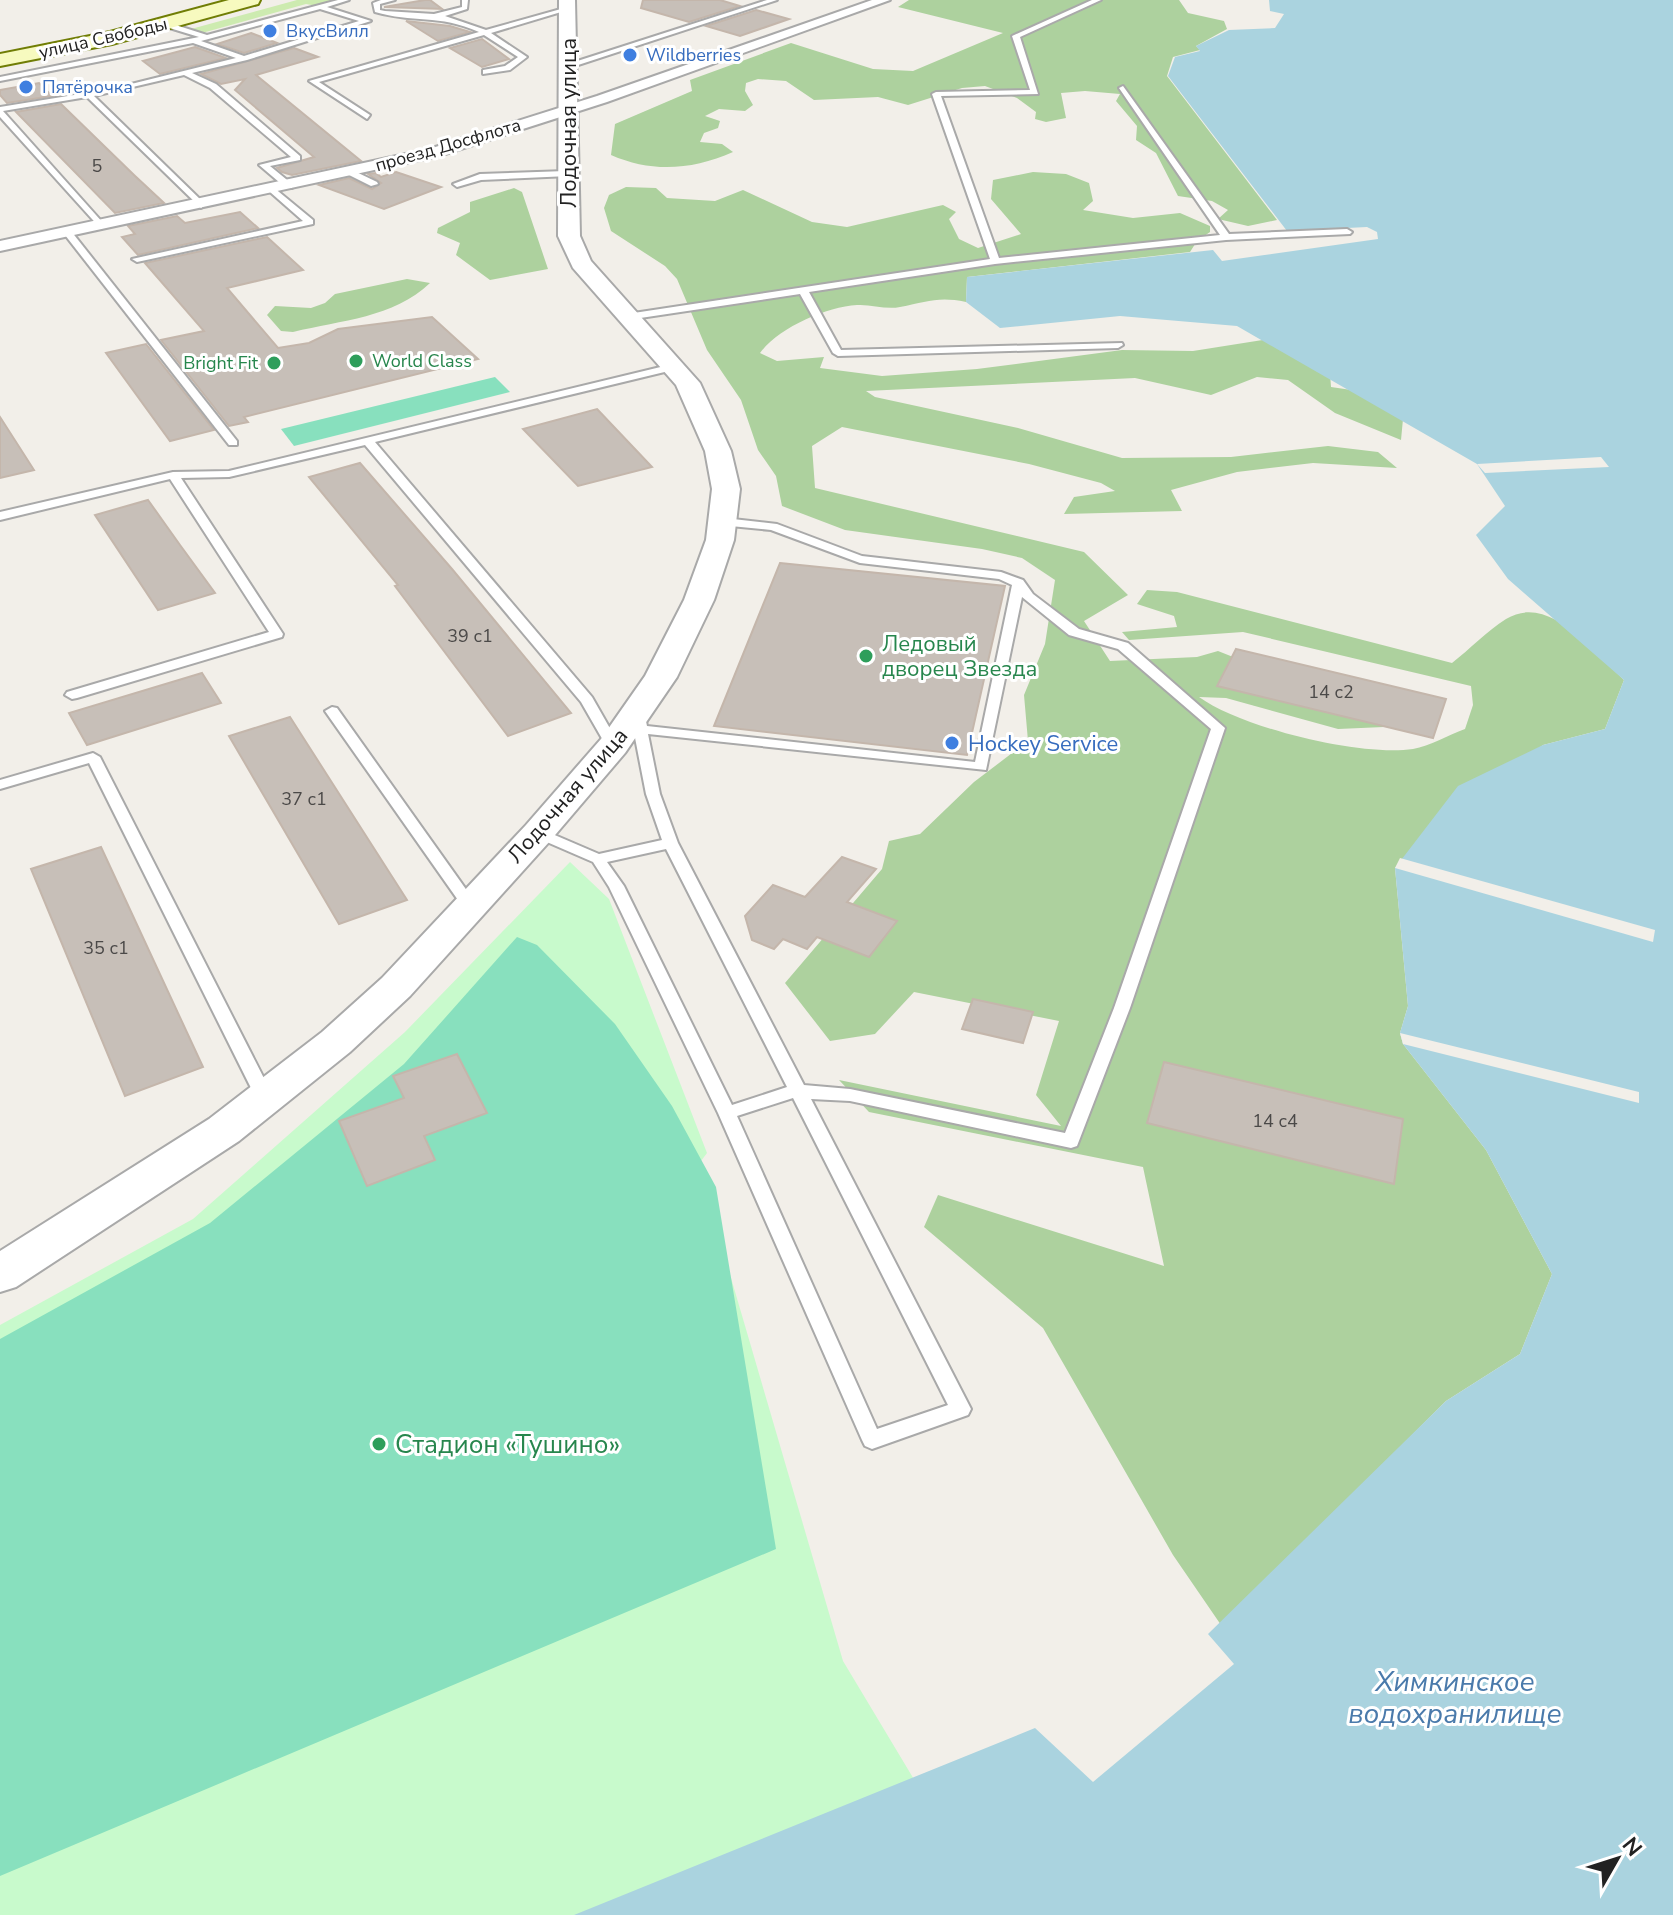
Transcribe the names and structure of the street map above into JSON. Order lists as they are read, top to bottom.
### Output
{
  "streets": {
    "main road": ["улица Свободы"],
    "street": ["Лодочная улица", "проезд Досфлота"]
  },
  "crossings": [
    ["Лодочная улица", "проезд Досфлота"]
  ],
  "water": ["Химкинское водохранилище"],
  "places": [
    "ВкусВилл",
    "Wildberries",
    "Пятёрочка",
    "World Class",
    "Bright Fit",
    "Ледовый дворец Звезда",
    "Hockey Service",
    "Стадион «Тушино»"
  ],
  "house_numbers": [
    "5",
    "39 с1",
    "14 с2",
    "37 с1",
    "35 с1",
    "14 с4"
  ],
  "north": "top right"
}
